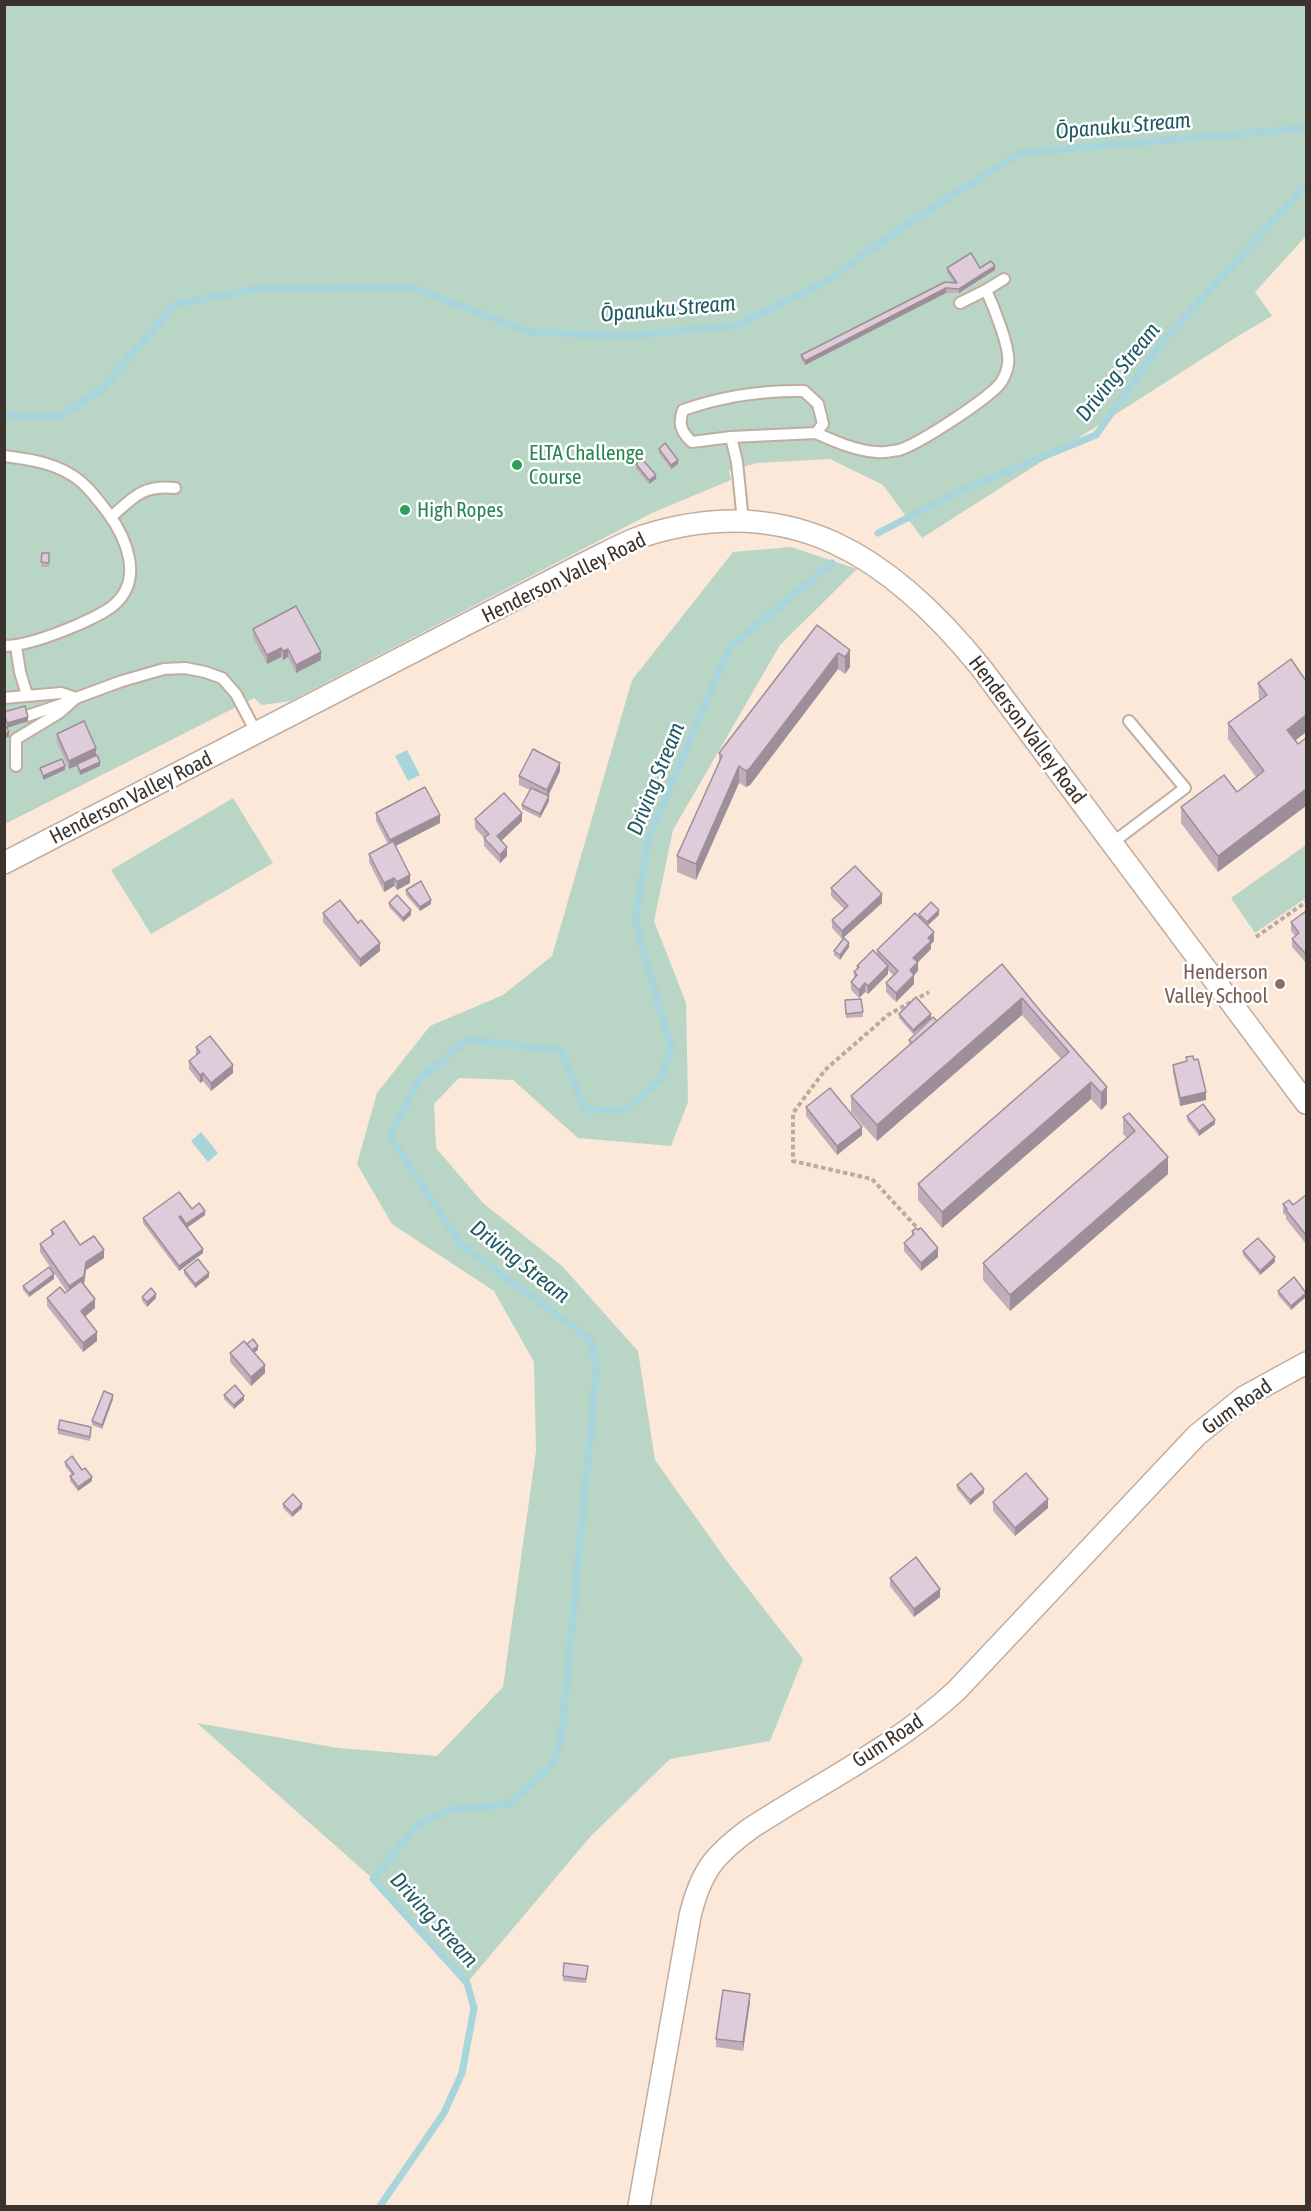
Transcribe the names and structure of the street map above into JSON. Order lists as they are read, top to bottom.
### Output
{
  "streets": {
    "street": ["Henderson Valley Road", "Gum Road"]
  },
  "water": ["Ōpanuku Stream", "Driving Stream"],
  "places": ["ELTA Challenge Course", "High Ropes", "Henderson Valley School"]
}
